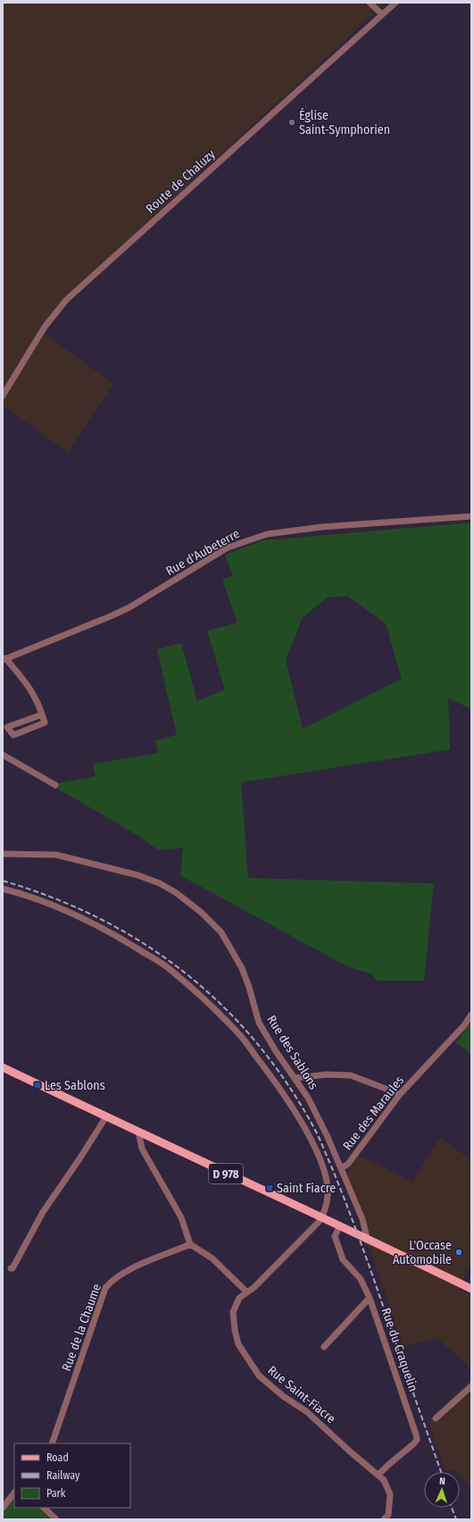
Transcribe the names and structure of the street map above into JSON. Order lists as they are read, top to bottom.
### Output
{
  "streets": {
    "main road": ["D 978"],
    "street": [
      "Route de Chaluzy",
      "Rue d'Aubeterre",
      "Rue des Sablons",
      "Rue des Maraules",
      "Rue de la Chaume",
      "Rue du Craquelin",
      "Rue Saint-Fiacre"
    ]
  },
  "crossings": [
    ["Rue des Sablons", "Rue des Maraules"],
    ["Rue des Maraules", "D 978"],
    ["D 978", "Rue du Craquelin"],
    ["D 978", "Rue Saint-Fiacre"],
    ["Rue du Craquelin", "Rue Saint-Fiacre"]
  ],
  "places": {
    "other": ["Église Saint-Symphorien", "L'Occase Automobile"],
    "transit": ["Les Sablons", "Saint Fiacre"]
  },
  "legend": ["Road", "Railway", "Park"],
  "north": "top"
}
